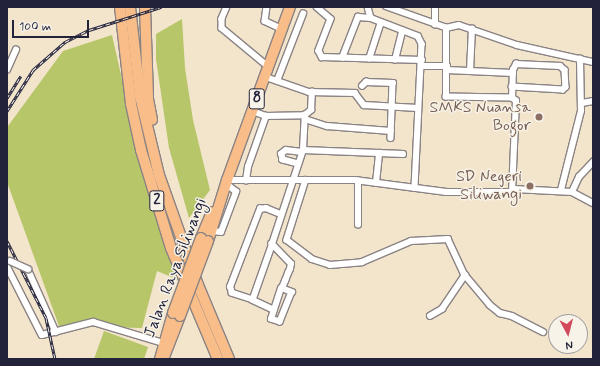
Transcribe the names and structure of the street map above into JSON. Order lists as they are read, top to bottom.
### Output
{
  "streets": {
    "highway": ["8", "2", "Jalan Raya Siliwangi"]
  },
  "places": ["SMKS Nuansa Bogor", "SD Negeri Siliwangi"],
  "scale_bar": "100 m",
  "north": "bottom"
}
